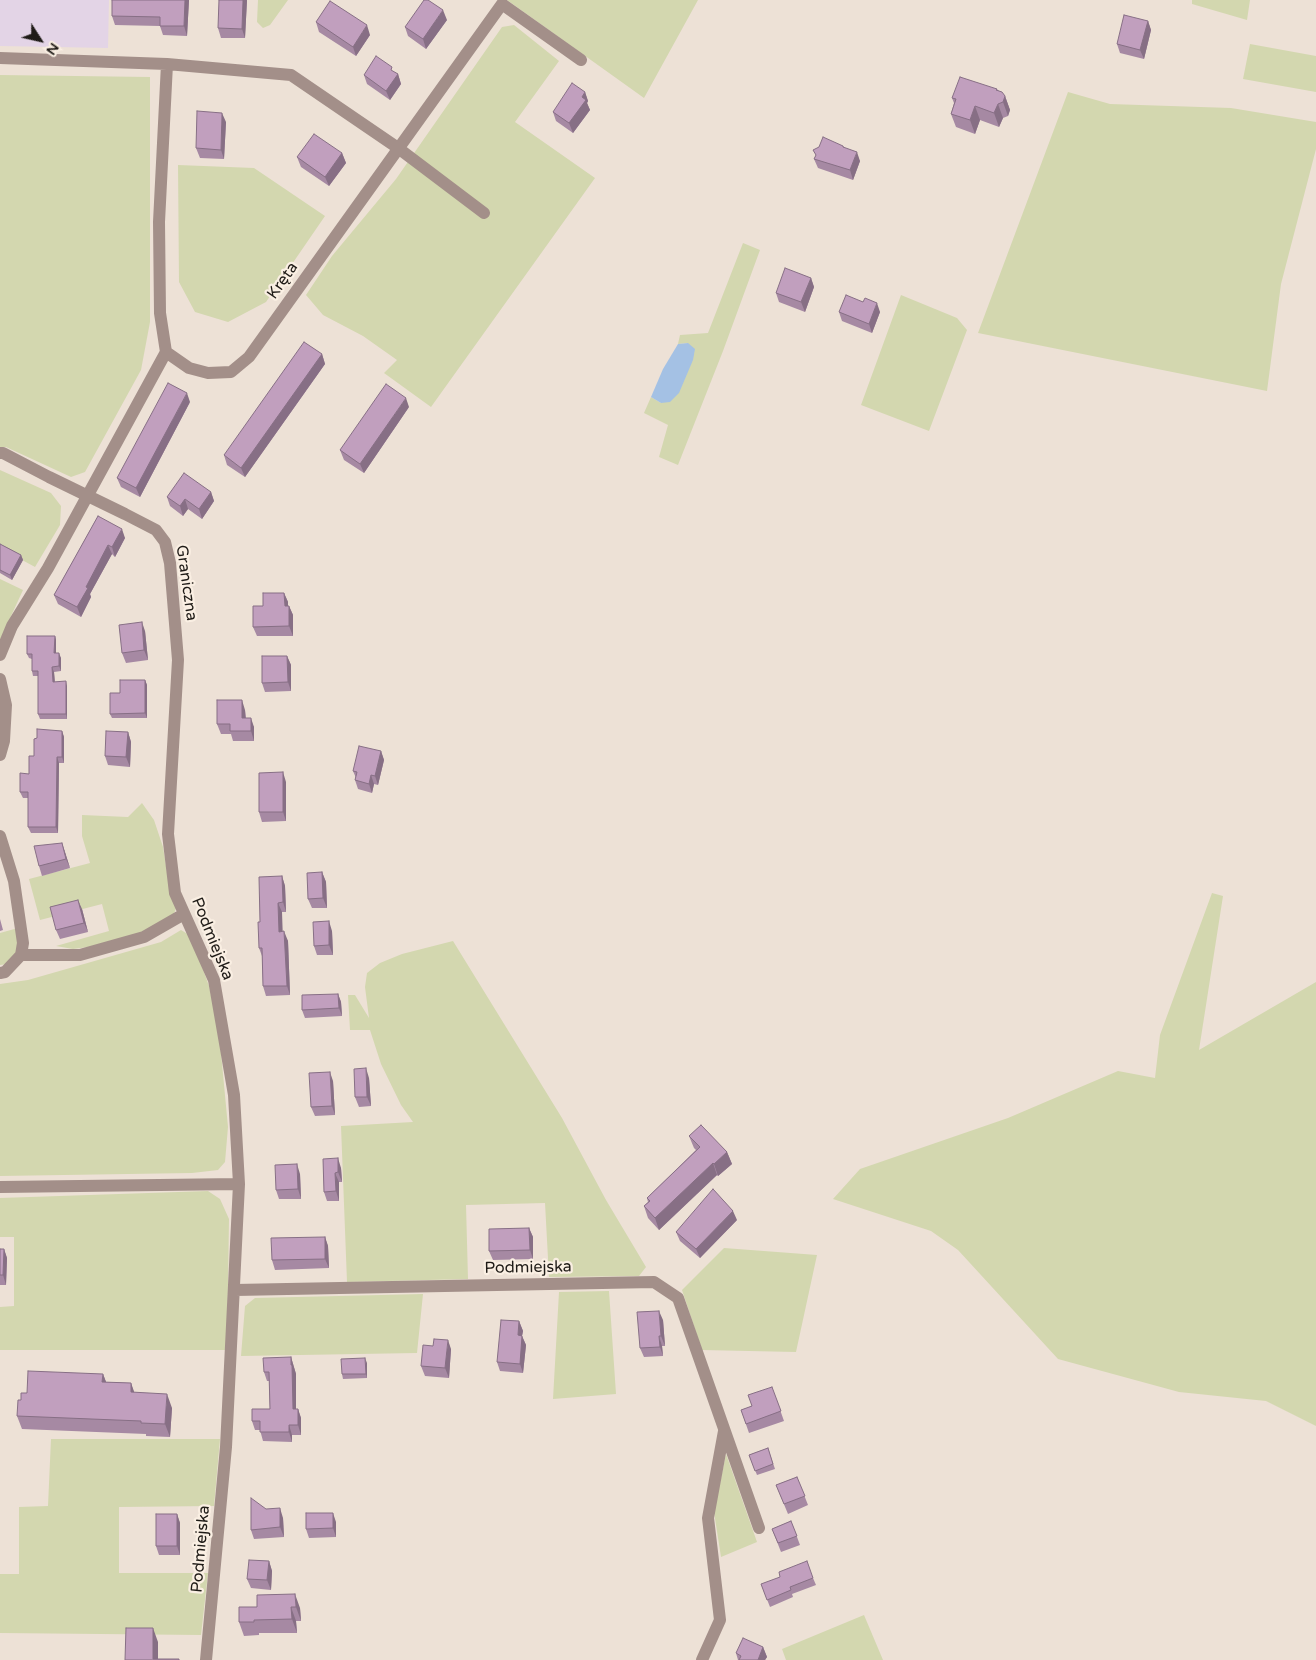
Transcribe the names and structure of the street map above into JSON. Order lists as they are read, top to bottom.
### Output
{
  "streets": {
    "street": ["Kręta", "Graniczna", "Podmiejska"]
  },
  "crossings": [
    ["Graniczna", "Podmiejska"]
  ],
  "north": "bottom right"
}
